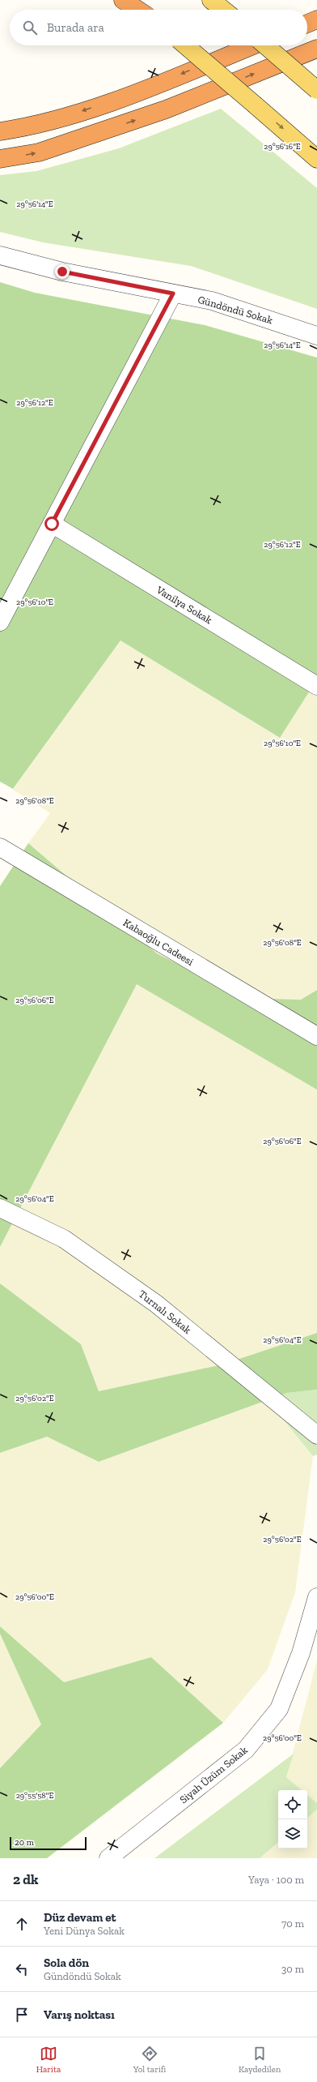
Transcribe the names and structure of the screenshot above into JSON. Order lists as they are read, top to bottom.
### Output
{
  "streets": {
    "street": [
      "Gündöndü Sokak",
      "Vanilya Sokak",
      "Kabaoğlu Cadeesi",
      "Turnalı Sokak",
      "Siyah Üzüm Sokak"
    ]
  },
  "scale_bar": "20 m",
  "page": {
    "search": "Burada ara",
    "scale": "20 m",
    "heading": ["2 dk", "Yaya · 100 m"],
    "list": [
      ["Düz devam et", "Yeni Dünya Sokak", "70 m"],
      ["Sola dön", "Gündöndü Sokak", "30 m"],
      "Varış noktası"
    ],
    "nav": ["Harita", "Yol tarifi", "Kaydedilen"]
  },
  "coordinates": [
    "29°56'16\"E",
    "29°56'14\"E",
    "29°56'12\"E",
    "29°56'10\"E",
    "29°56'08\"E",
    "29°56'06\"E",
    "29°56'04\"E",
    "29°56'02\"E",
    "29°56'00\"E",
    "29°55'58\"E"
  ]
}
